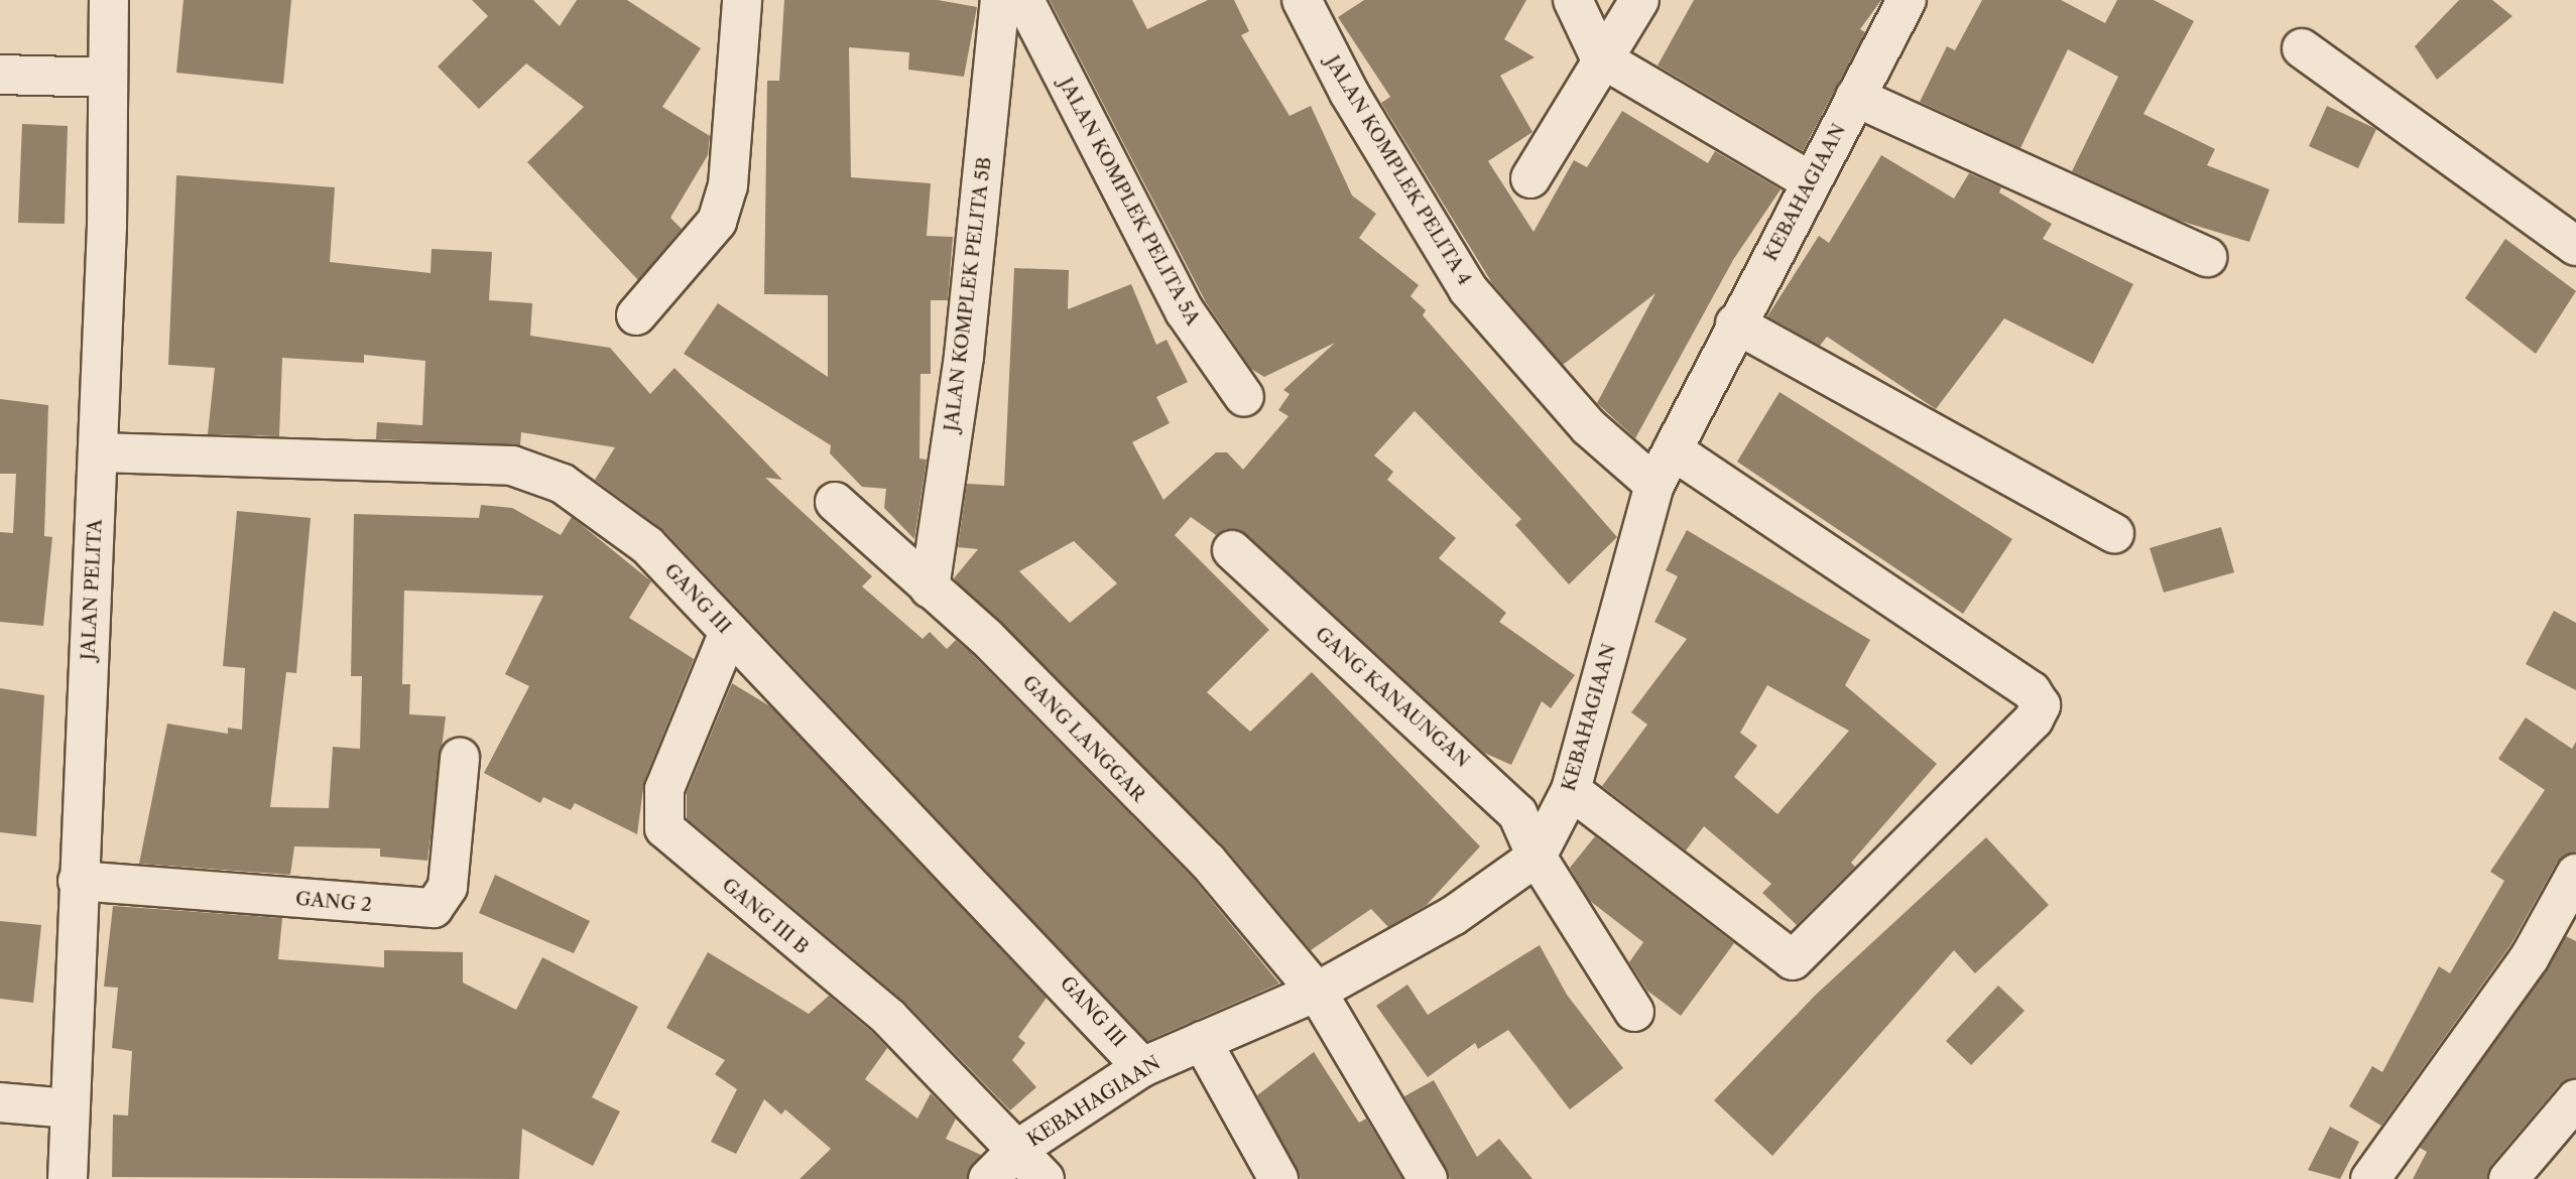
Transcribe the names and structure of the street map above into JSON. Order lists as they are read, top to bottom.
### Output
{
  "streets": {
    "street": [
      "JALAN KOMPLEK PELITA 4",
      "KEBAHAGIAAN",
      "JALAN KOMPLEK PELITA 5A",
      "JALAN KOMPLEK PELITA 5B",
      "JALAN PELITA",
      "GANG III",
      "GANG KANAUNGAN",
      "GANG LANGGAR",
      "GANG 2",
      "GANG III B"
    ]
  },
  "crossings": [
    ["JALAN KOMPLEK PELITA 4", "KEBAHAGIAAN"],
    ["KEBAHAGIAAN", "GANG III"],
    ["KEBAHAGIAAN", "GANG KANAUNGAN"],
    ["KEBAHAGIAAN", "GANG LANGGAR"],
    ["KEBAHAGIAAN", "GANG III B"],
    ["JALAN KOMPLEK PELITA 5B", "GANG LANGGAR"],
    ["JALAN PELITA", "GANG III"],
    ["JALAN PELITA", "GANG 2"],
    ["GANG III", "GANG III B"]
  ]
}
